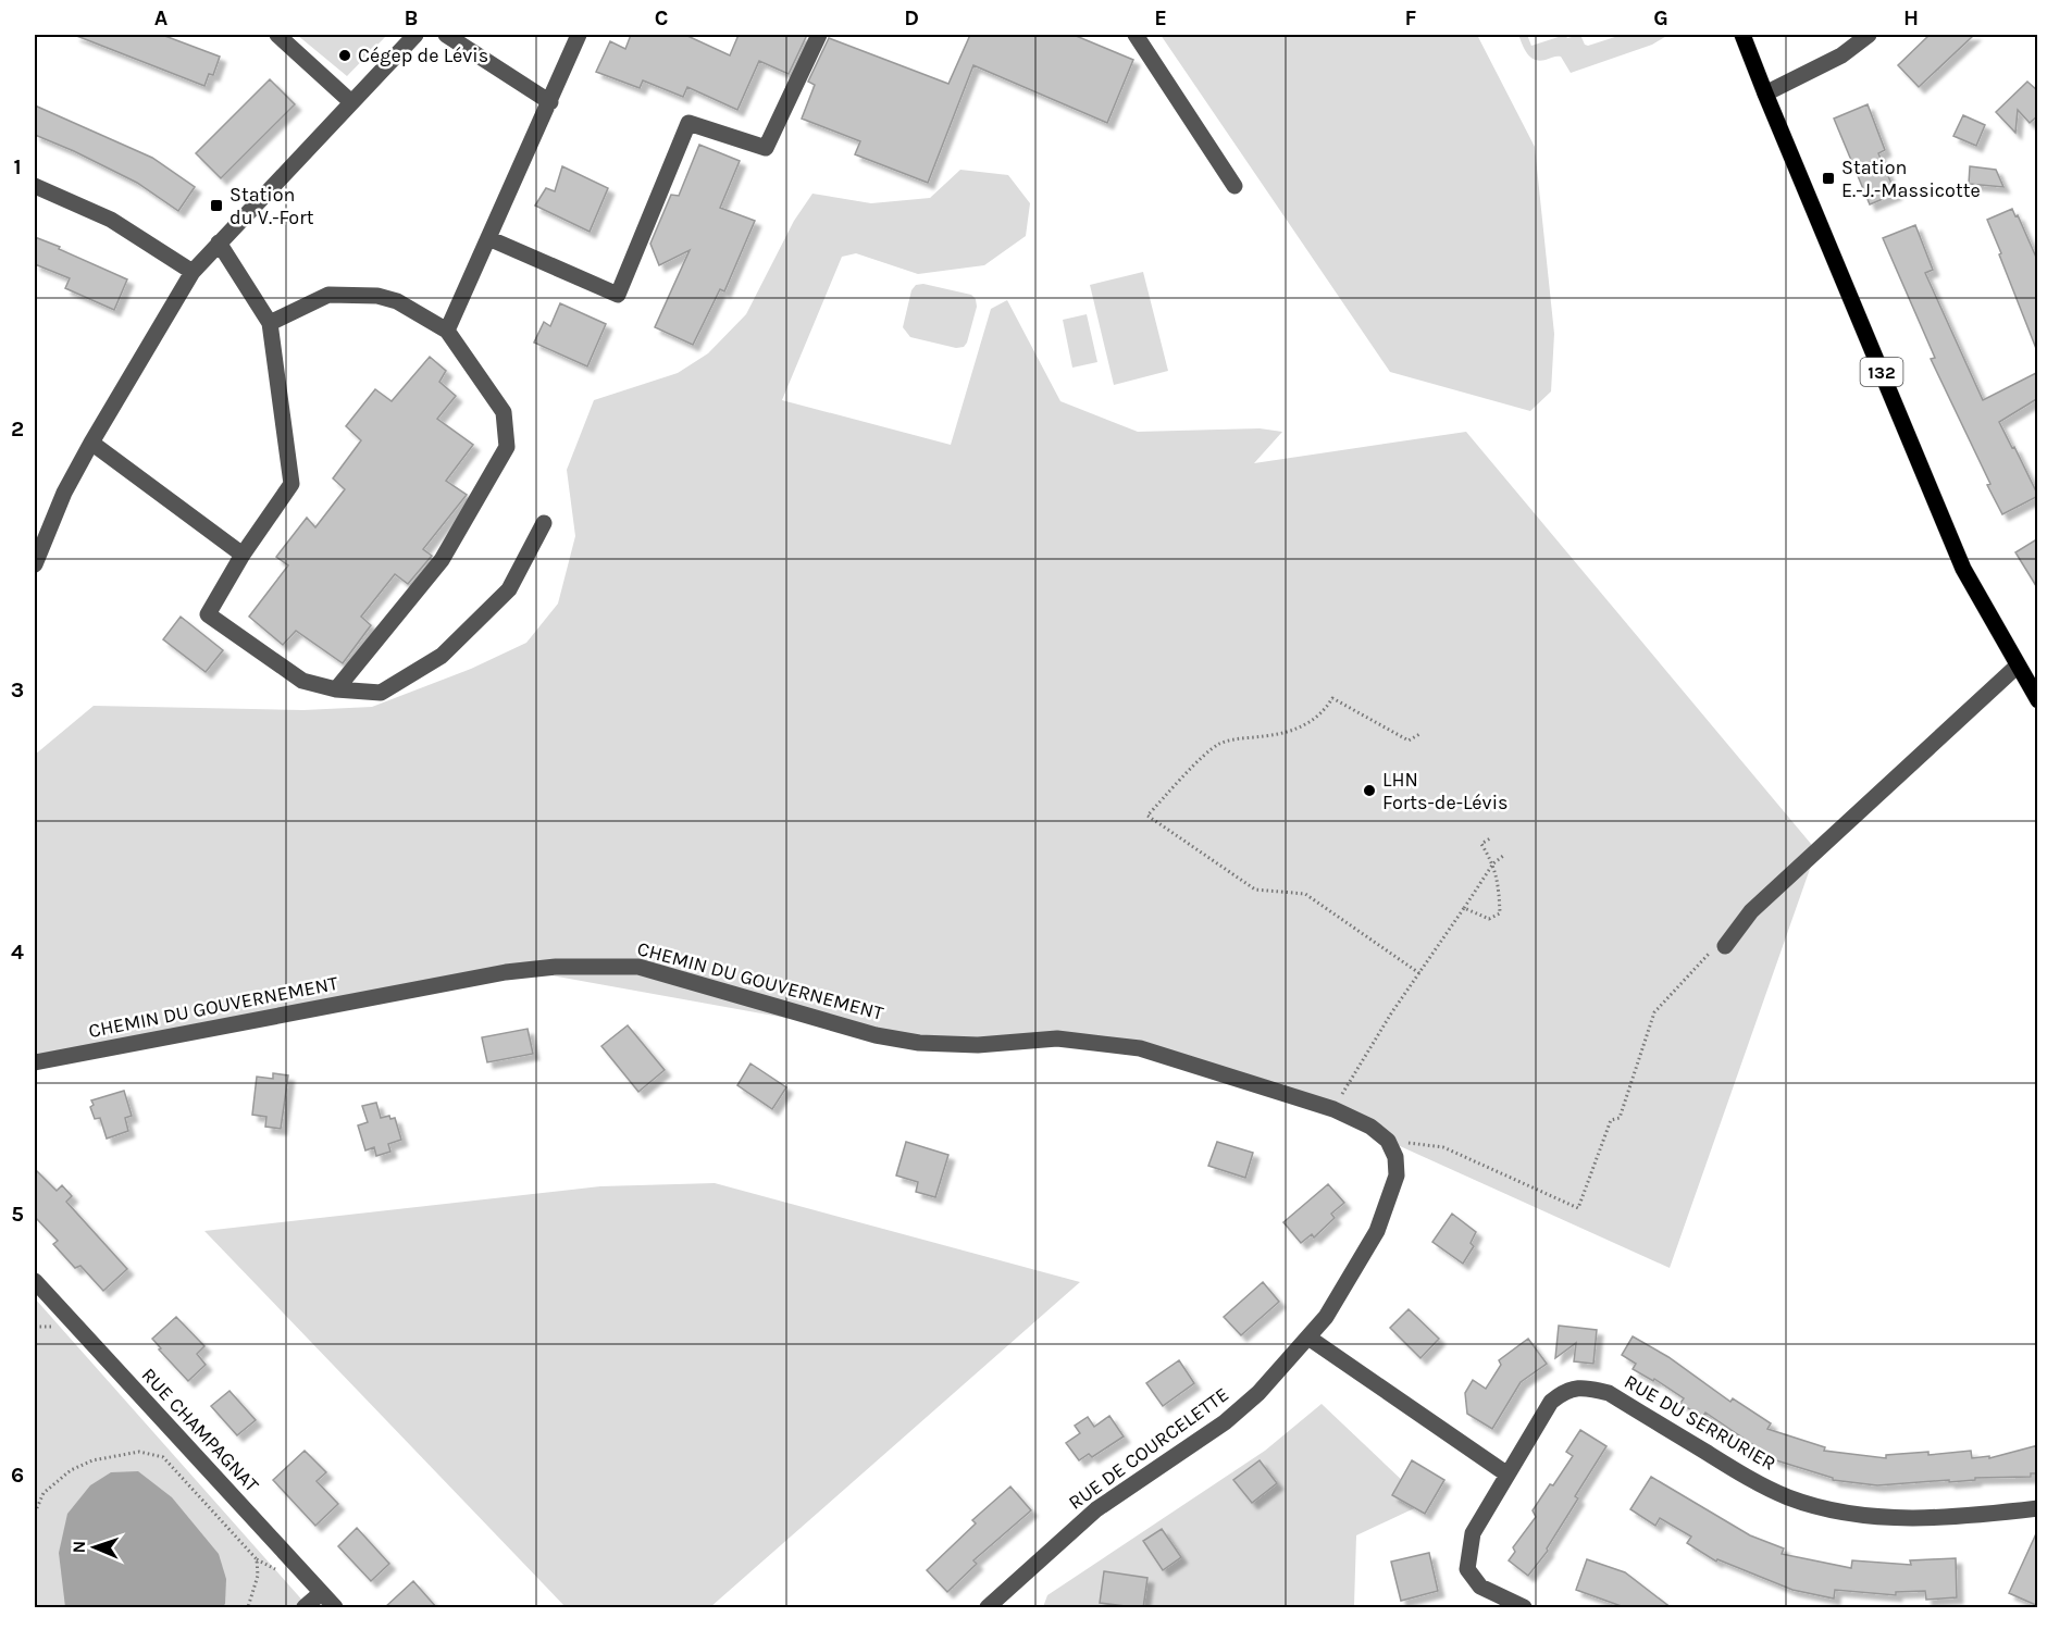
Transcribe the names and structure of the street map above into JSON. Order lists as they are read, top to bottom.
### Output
{
  "streets": {
    "main road": ["132"],
    "street": [
      "CHEMIN DU GOUVERNEMENT",
      "RUE DU SERRURIER",
      "RUE CHAMPAGNAT",
      "RUE DE COURCELETTE"
    ]
  },
  "crossings": [
    ["CHEMIN DU GOUVERNEMENT", "RUE DE COURCELETTE"]
  ],
  "places": {
    "other": ["Cégep de Lévis", "LHN Forts-de-Lévis"],
    "transit": ["Station E.-J.-Massicotte", "Station du V.-Fort"]
  },
  "north": "left",
  "grid": {
    "columns": [
      "A",
      "B",
      "C",
      "D",
      "E",
      "F",
      "G",
      "H"
    ],
    "rows": [
      "1",
      "2",
      "3",
      "4",
      "5",
      "6"
    ]
  }
}
